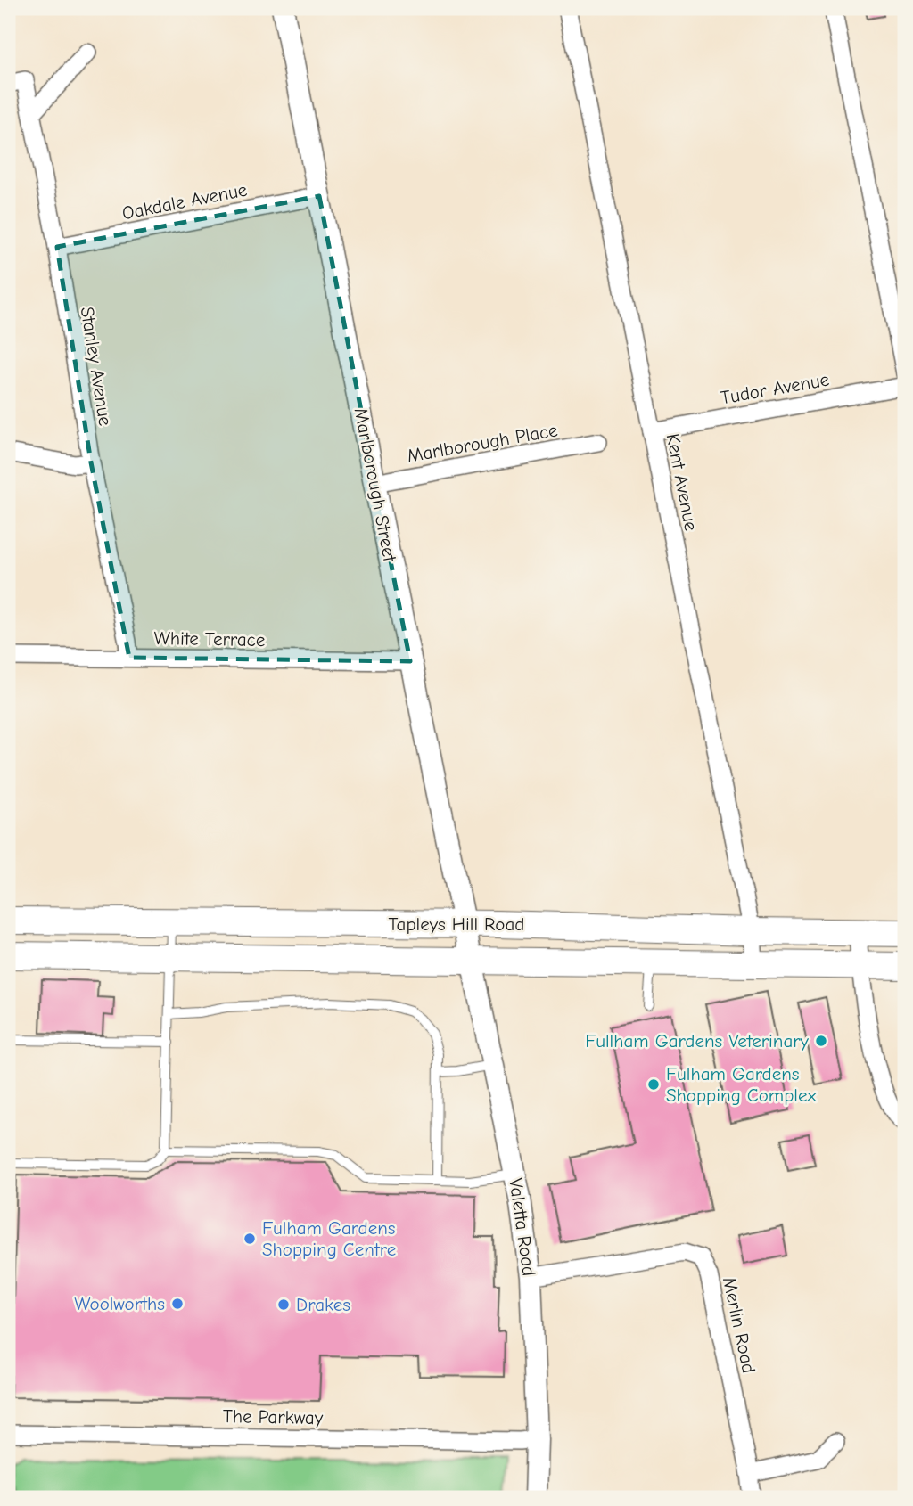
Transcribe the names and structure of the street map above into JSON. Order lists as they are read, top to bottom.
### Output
{
  "streets": {
    "main road": ["Tapleys Hill Road"],
    "street": [
      "Oakdale Avenue",
      "Stanley Avenue",
      "Tudor Avenue",
      "Marlborough Place",
      "Kent Avenue",
      "Marlborough Street",
      "White Terrace",
      "Valetta Road",
      "Merlin Road",
      "The Parkway"
    ]
  },
  "crossings": [
    ["Oakdale Avenue", "Stanley Avenue"],
    ["Oakdale Avenue", "Marlborough Street"],
    ["Stanley Avenue", "White Terrace"],
    ["Tudor Avenue", "Kent Avenue"],
    ["Marlborough Place", "Marlborough Street"],
    ["Kent Avenue", "Tapleys Hill Road"],
    ["Marlborough Street", "White Terrace"],
    ["Marlborough Street", "Tapleys Hill Road"],
    ["Marlborough Street", "Valetta Road"],
    ["Tapleys Hill Road", "Valetta Road"],
    ["Valetta Road", "Merlin Road"],
    ["Valetta Road", "The Parkway"]
  ],
  "places": [
    "Fullham Gardens Veterinary",
    "Fulham Gardens Shopping Complex",
    "Fulham Gardens Shopping Centre",
    "Woolworths",
    "Drakes"
  ]
}
